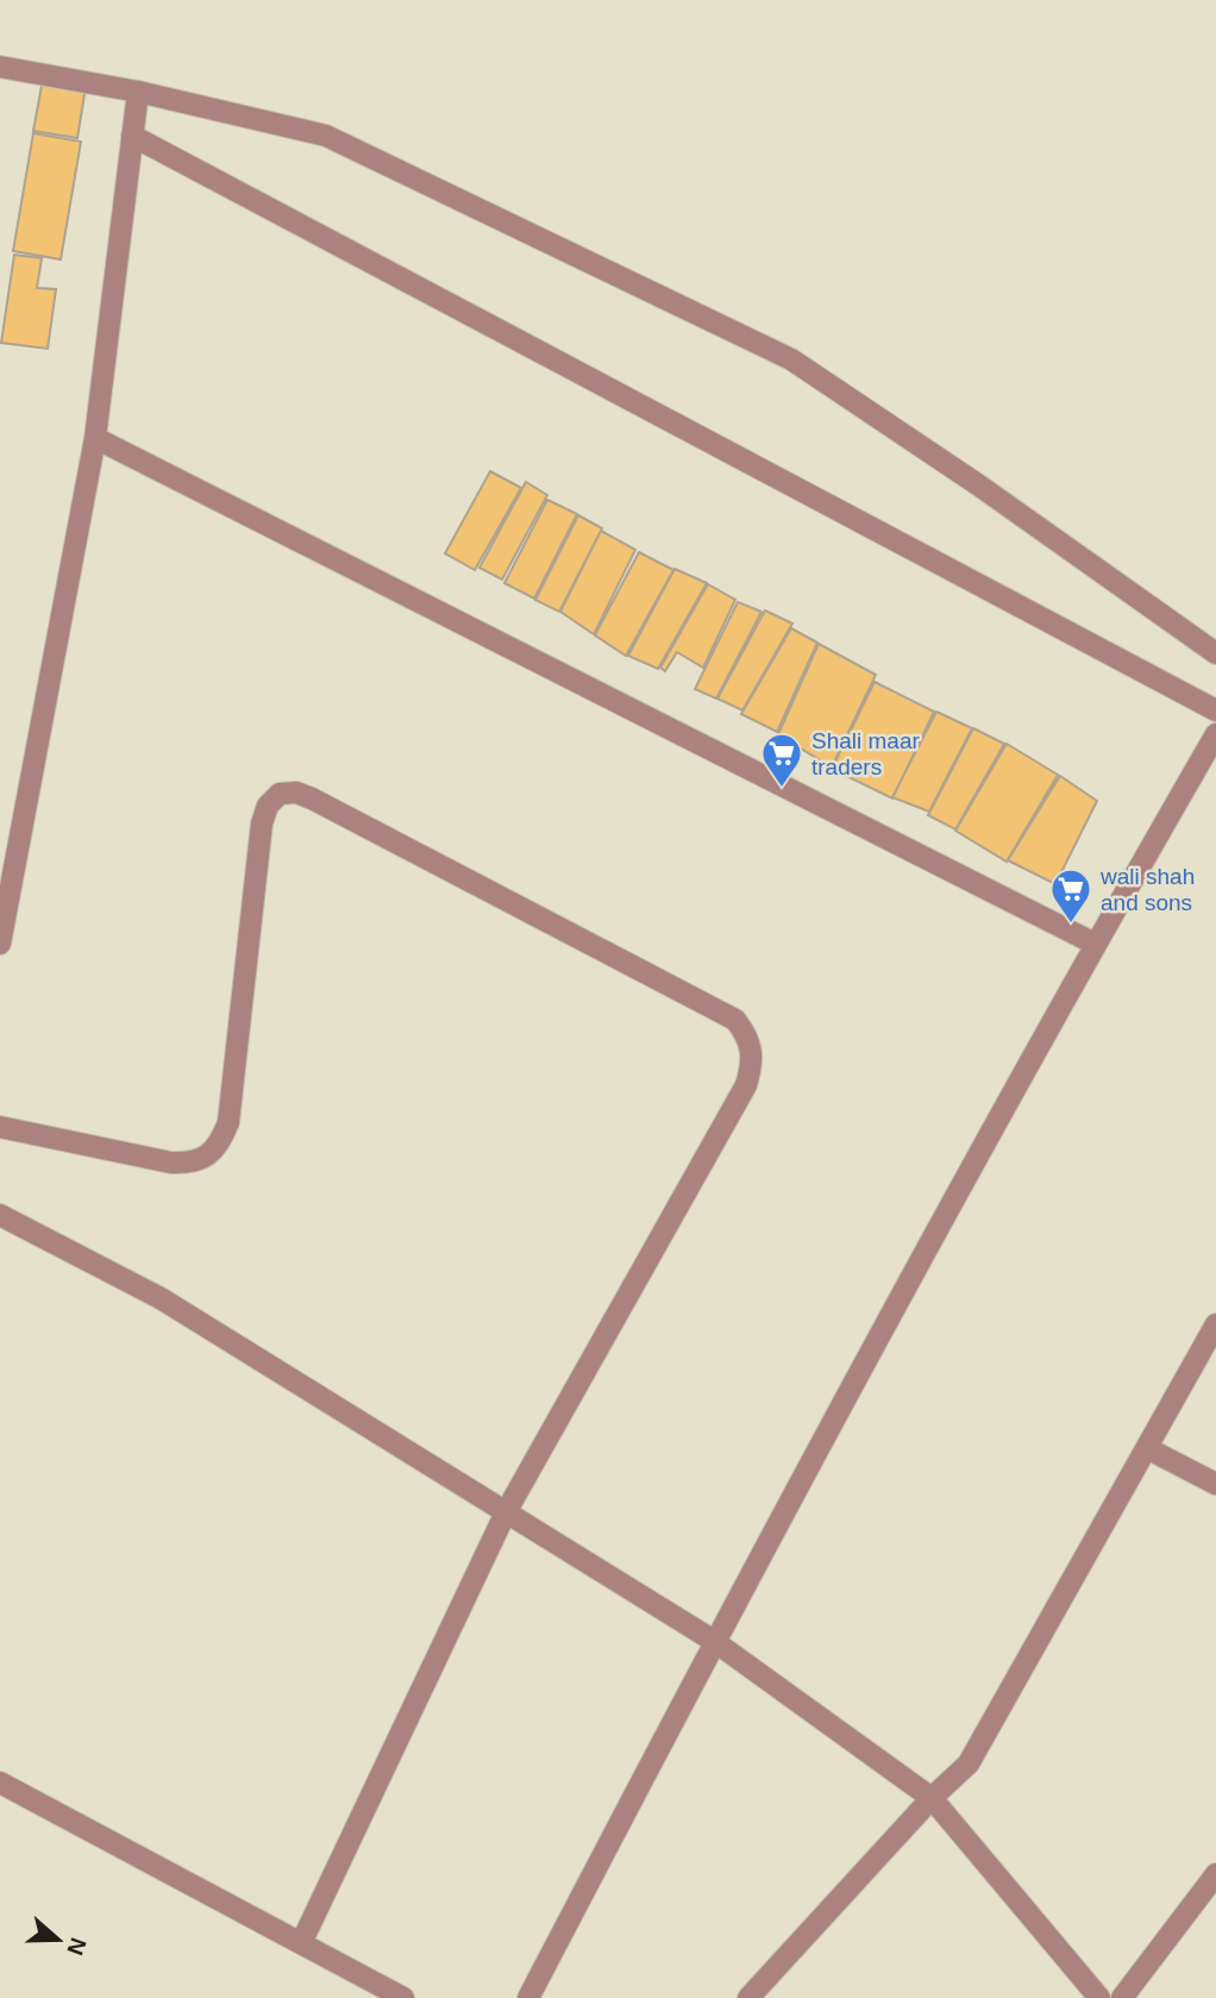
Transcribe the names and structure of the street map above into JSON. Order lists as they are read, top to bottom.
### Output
{
  "places": {
    "supermarket": ["Shali maar traders", "wali shah and sons"]
  },
  "north": "right"
}
